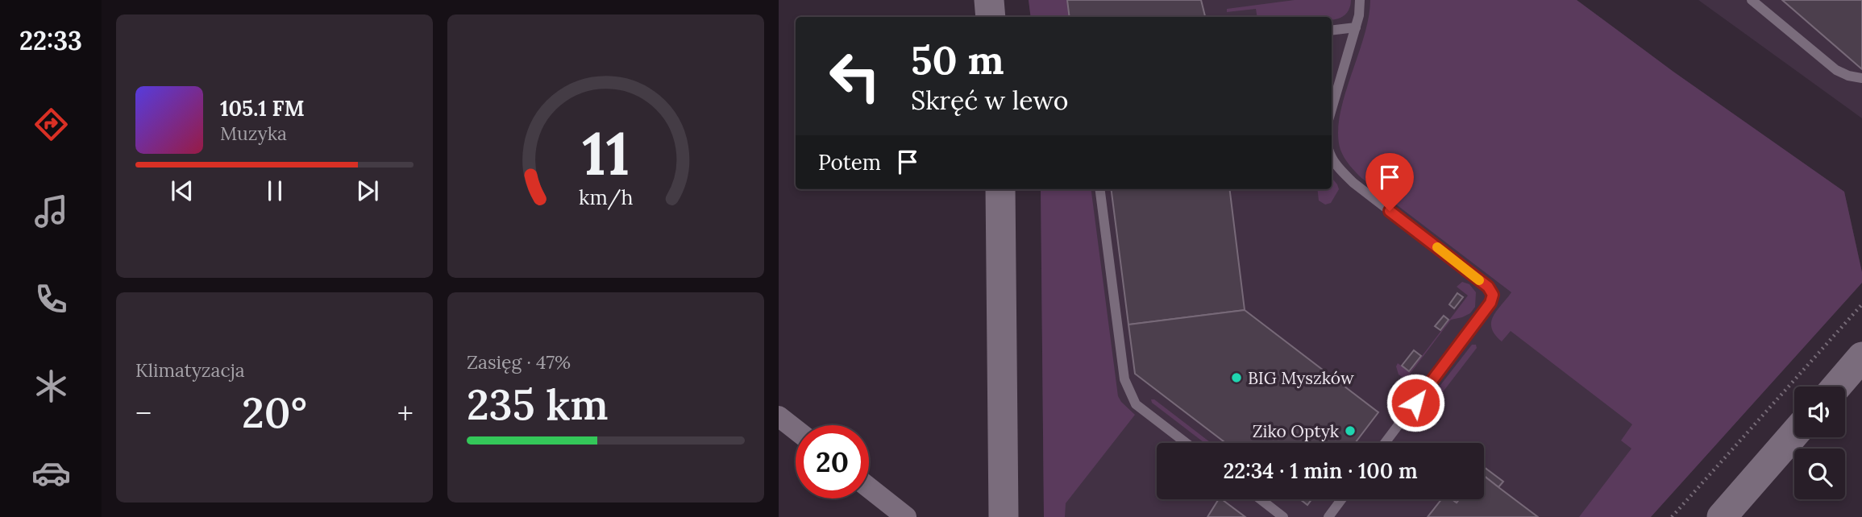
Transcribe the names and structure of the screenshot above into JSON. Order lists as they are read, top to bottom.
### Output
{
  "places": ["BIG Myszków", "Ziko Optyk"],
  "page": {
    "tabs": "22:33",
    "turn": ["50 m", "Skręć w lewo"],
    "song": ["105.1 FM", "Muzyka"],
    "then": "Potem",
    "tile": [
      "Klimatyzacja",
      ["Zasięg · 47%", "235 km"]
    ],
    "heat": ["−", "20°", "+"],
    "limit": "20",
    "trip": "22:34 · 1 min · 100 m",
    "gauge": ["11", "km/h"]
  }
}
